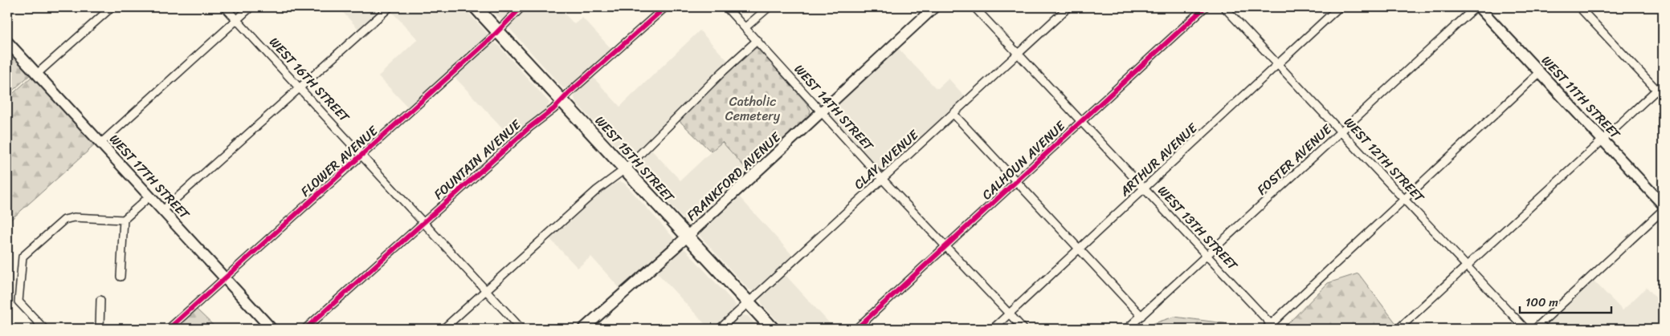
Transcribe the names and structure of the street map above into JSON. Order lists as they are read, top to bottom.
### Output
{
  "streets": {
    "highway": ["WEST 15TH STREET"],
    "main road": ["WEST 11TH STREET", "WEST 17TH STREET", "FRANKFORD AVENUE"],
    "street": [
      "WEST 16TH STREET",
      "WEST 14TH STREET",
      "FOUNTAIN AVENUE",
      "CLAY AVENUE",
      "ARTHUR AVENUE",
      "FOSTER AVENUE",
      "WEST 12TH STREET",
      "CALHOUN AVENUE",
      "FLOWER AVENUE",
      "WEST 13TH STREET"
    ]
  },
  "crossings": [
    ["WEST 16TH STREET", "FOUNTAIN AVENUE"],
    ["WEST 16TH STREET", "FLOWER AVENUE"],
    ["WEST 14TH STREET", "CLAY AVENUE"],
    ["WEST 14TH STREET", "ARTHUR AVENUE"],
    ["WEST 14TH STREET", "CALHOUN AVENUE"],
    ["WEST 14TH STREET", "FRANKFORD AVENUE"],
    ["WEST 15TH STREET", "FOUNTAIN AVENUE"],
    ["WEST 15TH STREET", "CLAY AVENUE"],
    ["WEST 15TH STREET", "FLOWER AVENUE"],
    ["WEST 15TH STREET", "FRANKFORD AVENUE"],
    ["CLAY AVENUE", "WEST 13TH STREET"],
    ["ARTHUR AVENUE", "WEST 12TH STREET"],
    ["ARTHUR AVENUE", "WEST 13TH STREET"],
    ["FOSTER AVENUE", "WEST 12TH STREET"],
    ["FOSTER AVENUE", "WEST 13TH STREET"],
    ["CALHOUN AVENUE", "WEST 13TH STREET"],
    ["FLOWER AVENUE", "WEST 17TH STREET"]
  ],
  "parks": ["Catholic Cemetery"],
  "scale_bar": "100 m"
}
